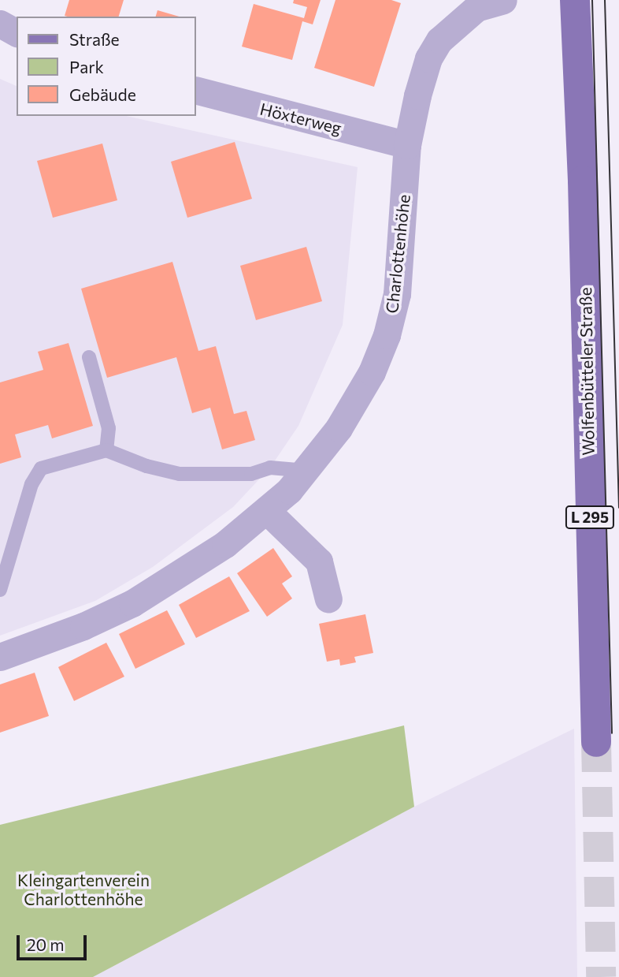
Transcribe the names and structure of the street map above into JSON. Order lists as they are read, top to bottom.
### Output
{
  "streets": {
    "main road": ["Wolfenbütteler Straße", "L 295"],
    "street": ["Höxterweg", "Charlottenhöhe"]
  },
  "crossings": [
    ["Höxterweg", "Charlottenhöhe"]
  ],
  "parks": ["Kleingartenverein Charlottenhöhe"],
  "legend": ["Straße", "Park", "Gebäude"],
  "scale_bar": "20 m"
}
